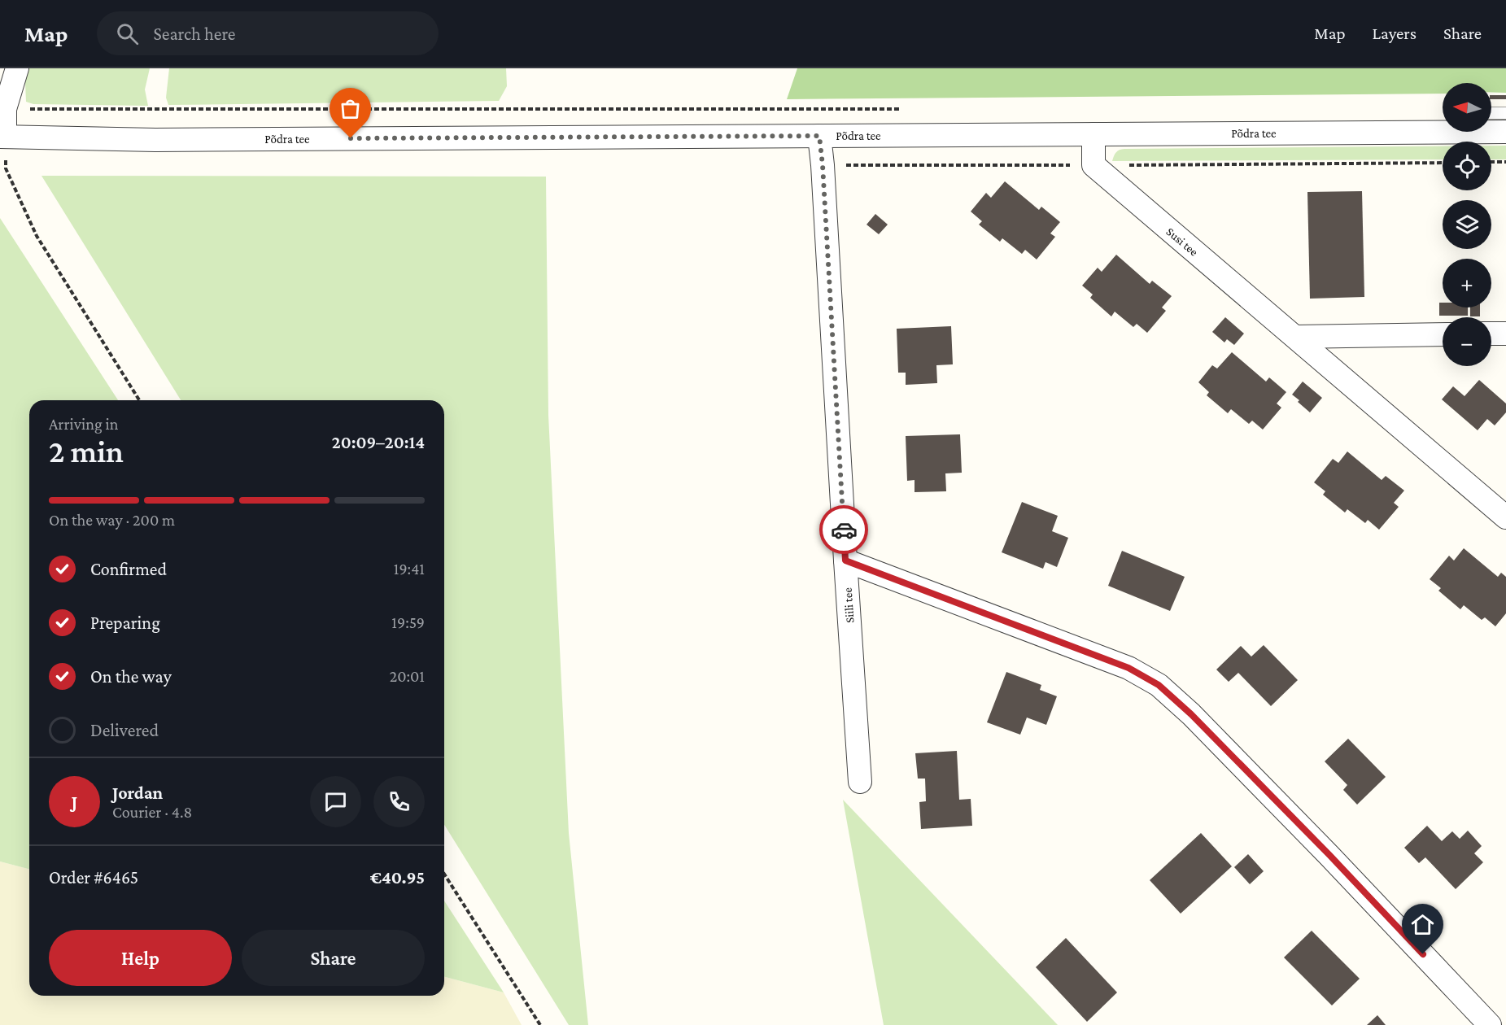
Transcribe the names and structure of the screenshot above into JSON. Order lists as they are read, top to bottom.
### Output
{
  "streets": {
    "street": ["Põdra tee", "Susi tee", "Siili tee"]
  },
  "crossings": [
    ["Põdra tee", "Susi tee"],
    ["Põdra tee", "Siili tee"]
  ],
  "north": "left",
  "page": {
    "header": "Map",
    "search": "Search here",
    "nav": ["Map", "Layers", "Share"],
    "map_buttons": ["+", "−"],
    "heading": ["2 min", "Arriving in", "20:09–20:14"],
    "panel": [
      "Jordan",
      "Courier · 4.8",
      "Order #6465",
      "€40.95"
    ],
    "bar": "On the way · 200 m",
    "list": [
      ["Confirmed", "19:41"],
      ["Preparing", "19:59"],
      ["On the way", "20:01"],
      "Delivered"
    ],
    "round": "J",
    "buttons": ["Help", "Share"]
  }
}
